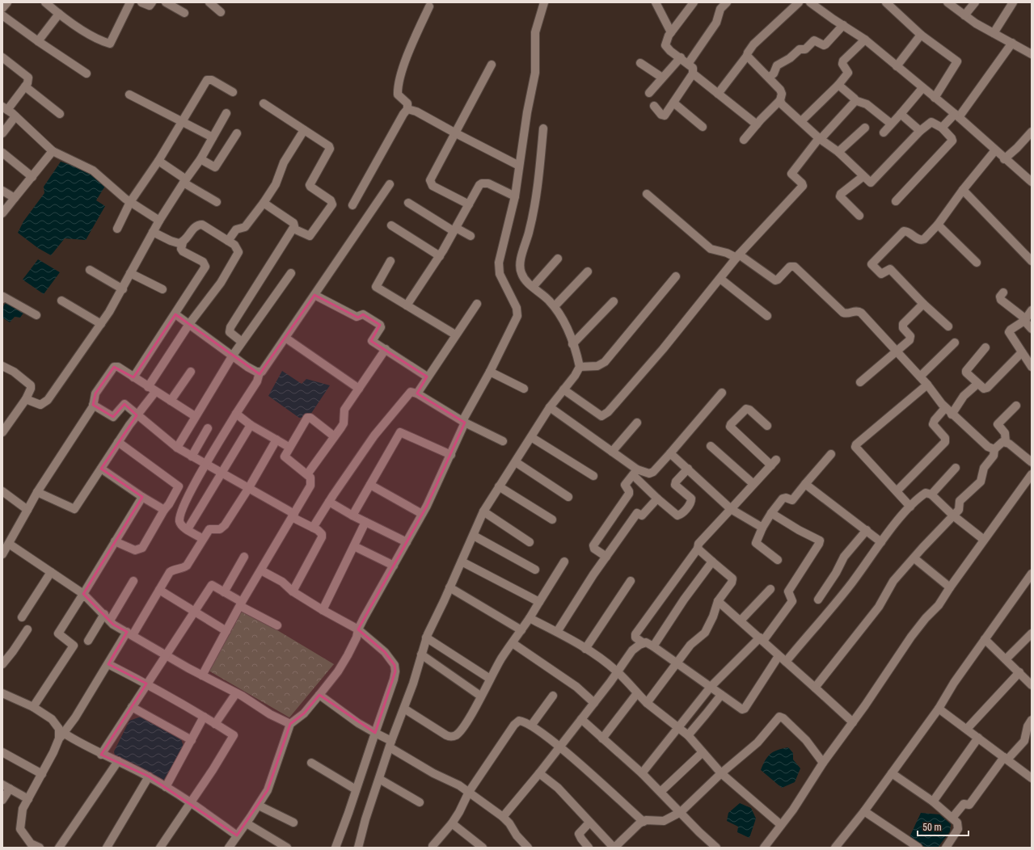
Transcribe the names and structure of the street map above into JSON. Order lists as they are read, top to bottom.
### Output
{
  "scale_bar": "50 m"
}
